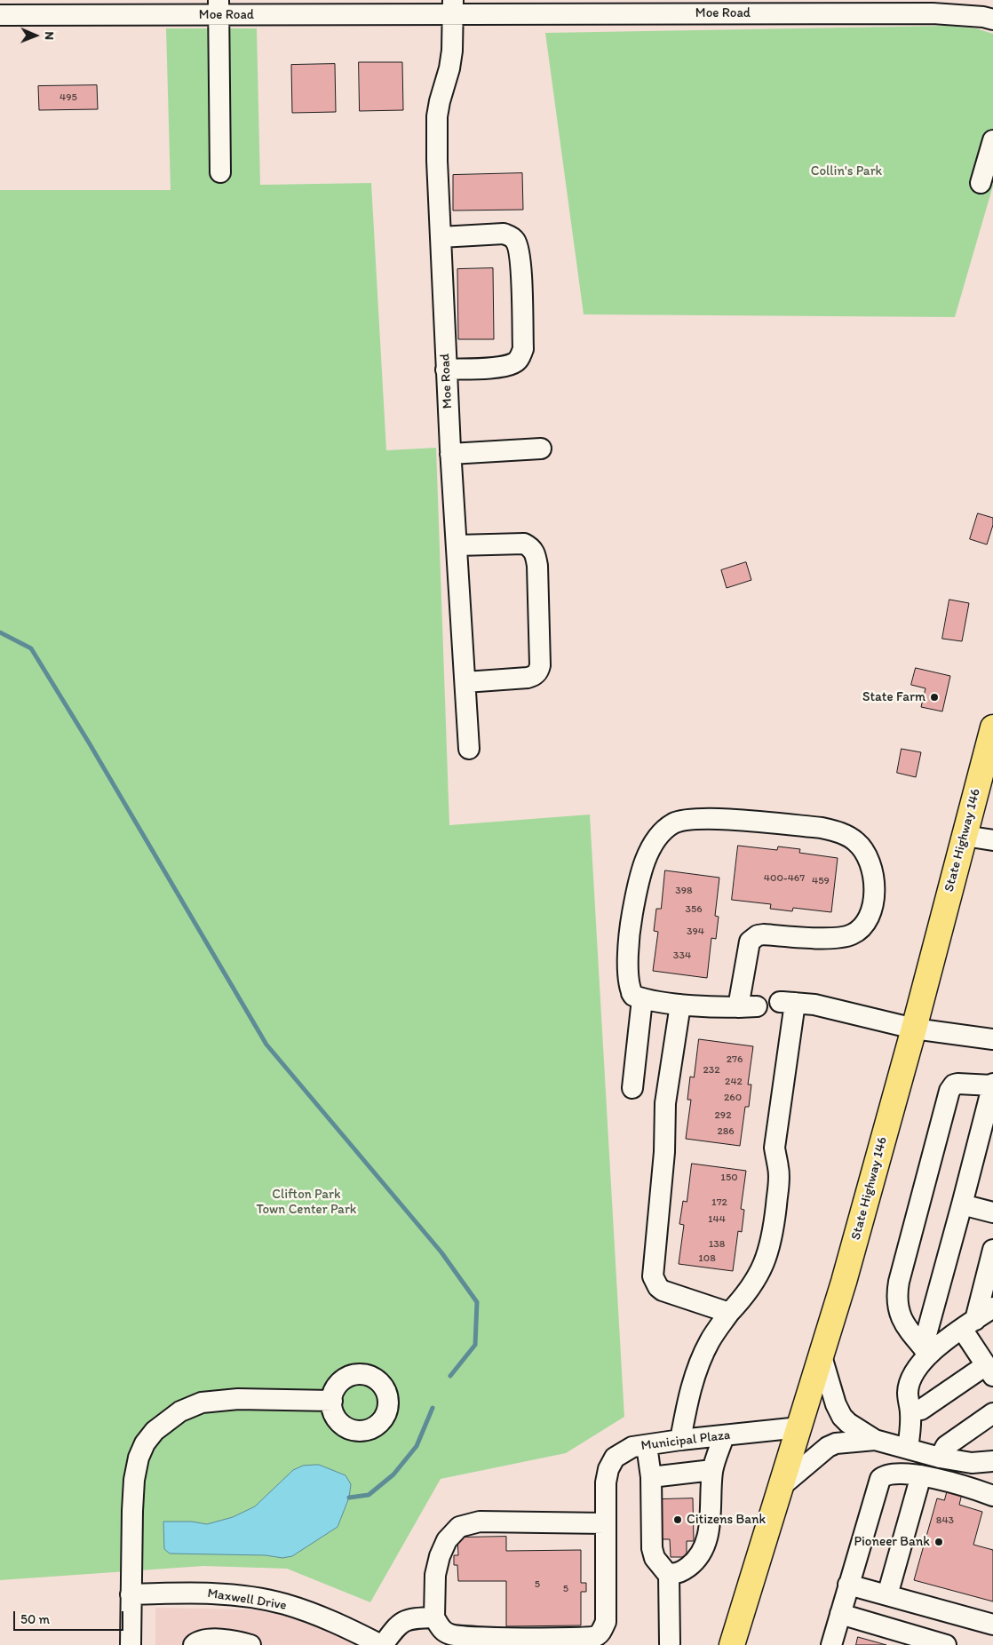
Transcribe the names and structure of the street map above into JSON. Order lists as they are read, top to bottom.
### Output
{
  "streets": {
    "main road": ["State Highway 146"],
    "street": ["Moe Road", "Municipal Plaza", "Maxwell Drive"]
  },
  "crossings": [
    ["State Highway 146", "Municipal Plaza"]
  ],
  "parks": ["Collin's Park", "Clifton Park Town Center Park"],
  "places": ["State Farm", "Citizens Bank", "Pioneer Bank"],
  "house_numbers": [
    "495",
    "400-467",
    "459",
    "398",
    "356",
    "394",
    "334",
    "276",
    "232",
    "242",
    "260",
    "292",
    "286",
    "150",
    "172",
    "144",
    "138",
    "108",
    "843",
    "5",
    "5"
  ],
  "scale_bar": "50 m",
  "north": "right"
}
